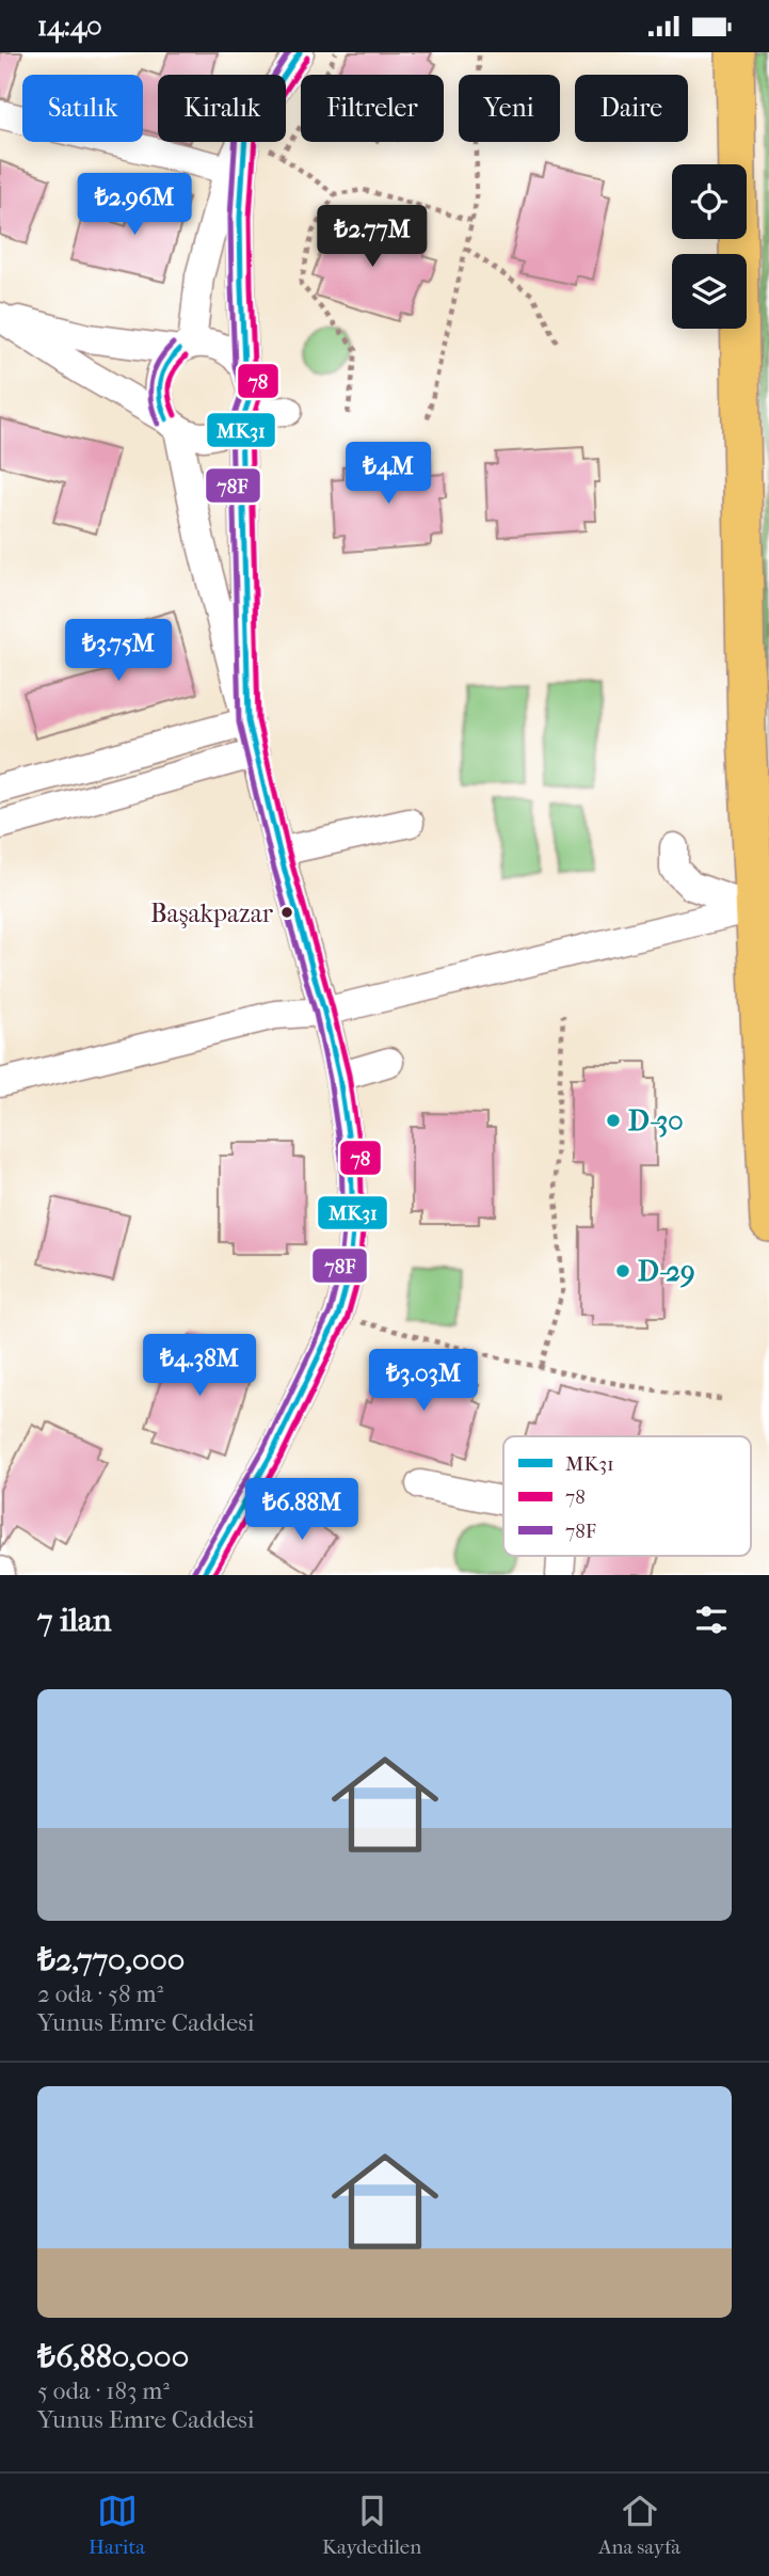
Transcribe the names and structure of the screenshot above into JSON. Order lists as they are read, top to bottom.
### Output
{
  "places": ["Başakpazar", "D-30", "D-29"],
  "lines": ["transit line MK31", "transit line 78F", "transit line 78"],
  "legend": ["MK31", "78", "78F"],
  "page": {
    "status": "14:40",
    "chip": [
      "Satılık",
      "Kiralık",
      "Filtreler",
      "Yeni",
      "Daire"
    ],
    "price": [
      "₺2.96M",
      "₺2.77M",
      "₺4M",
      "₺3.75M",
      "₺4.38M",
      "₺3.03M",
      "₺6.88M"
    ],
    "heading": "7 ilan",
    "list": [
      {
        "name": "₺2,770,000",
        "note": "2 oda · 58 m² · Yunus Emre Caddesi"
      },
      {
        "name": "₺6,880,000",
        "note": "5 oda · 183 m² · Yunus Emre Caddesi"
      }
    ],
    "tabs": ["Harita", "Kaydedilen", "Ana sayfa"]
  }
}
